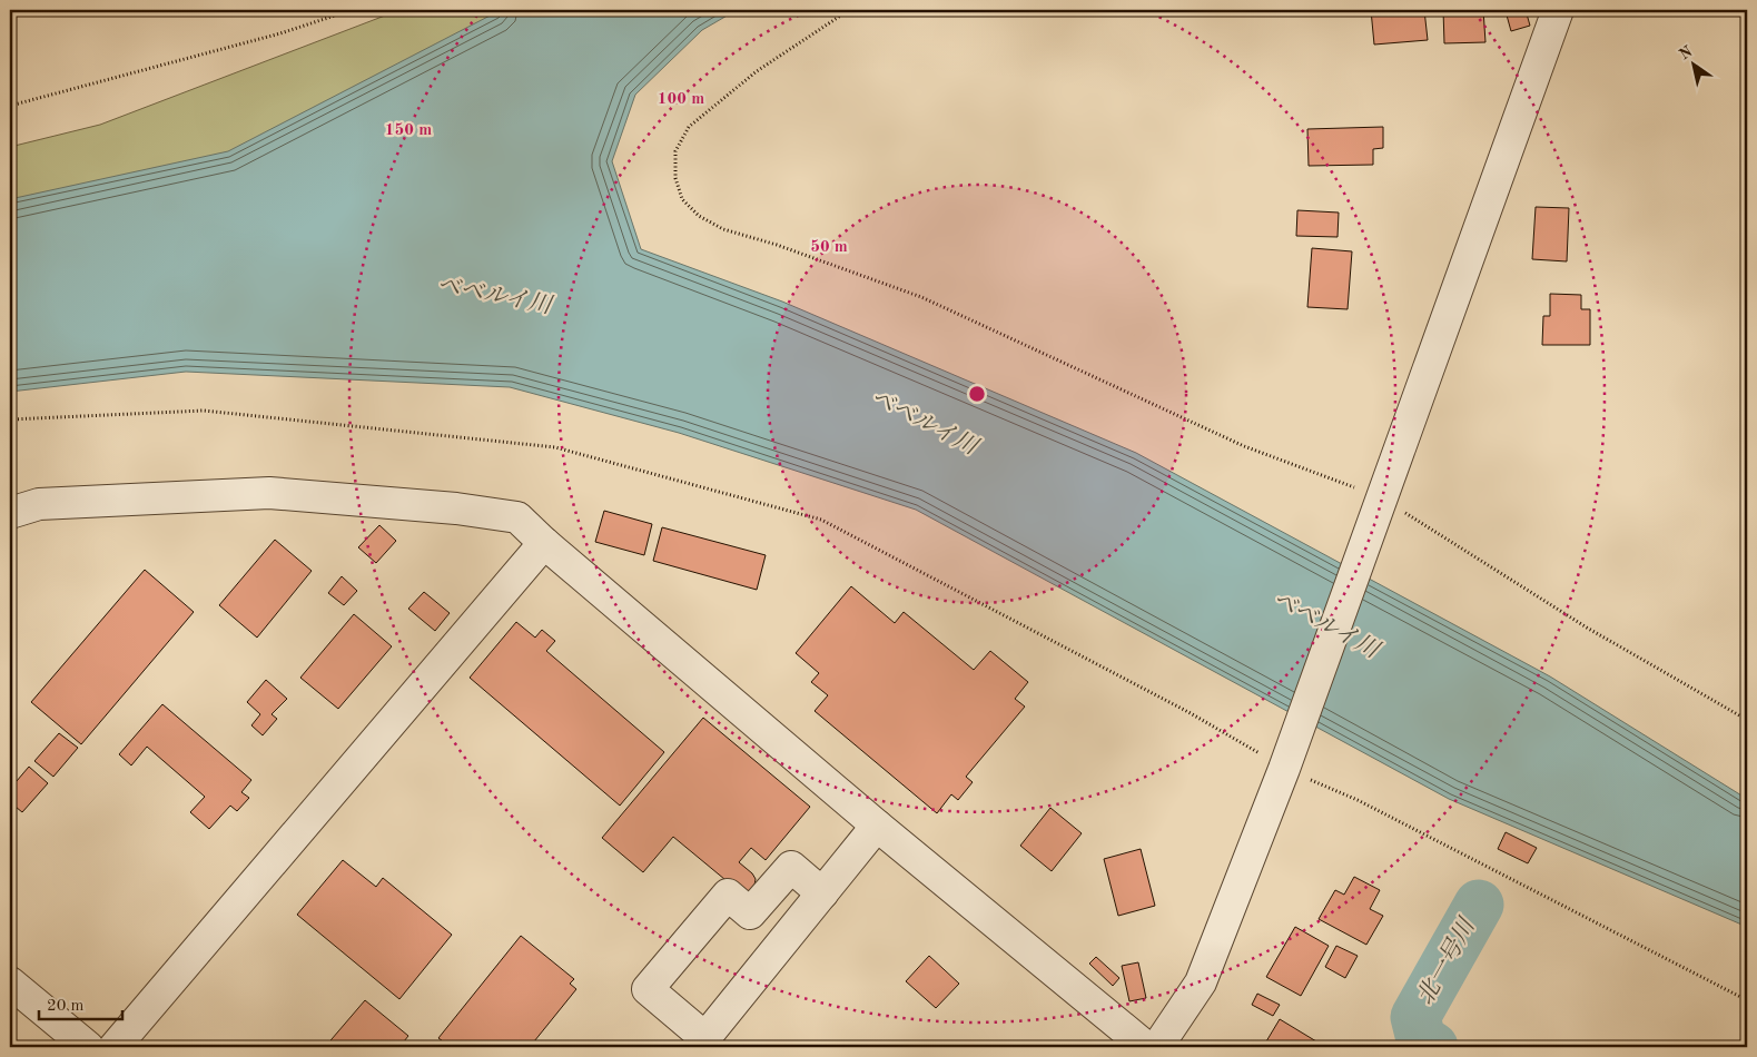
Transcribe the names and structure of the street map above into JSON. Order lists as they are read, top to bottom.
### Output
{
  "water": ["ベベルイ川", "北一号川"],
  "scale_bar": "20 m",
  "north": "top left",
  "rings": ["100 m", "150 m", "50 m"]
}
